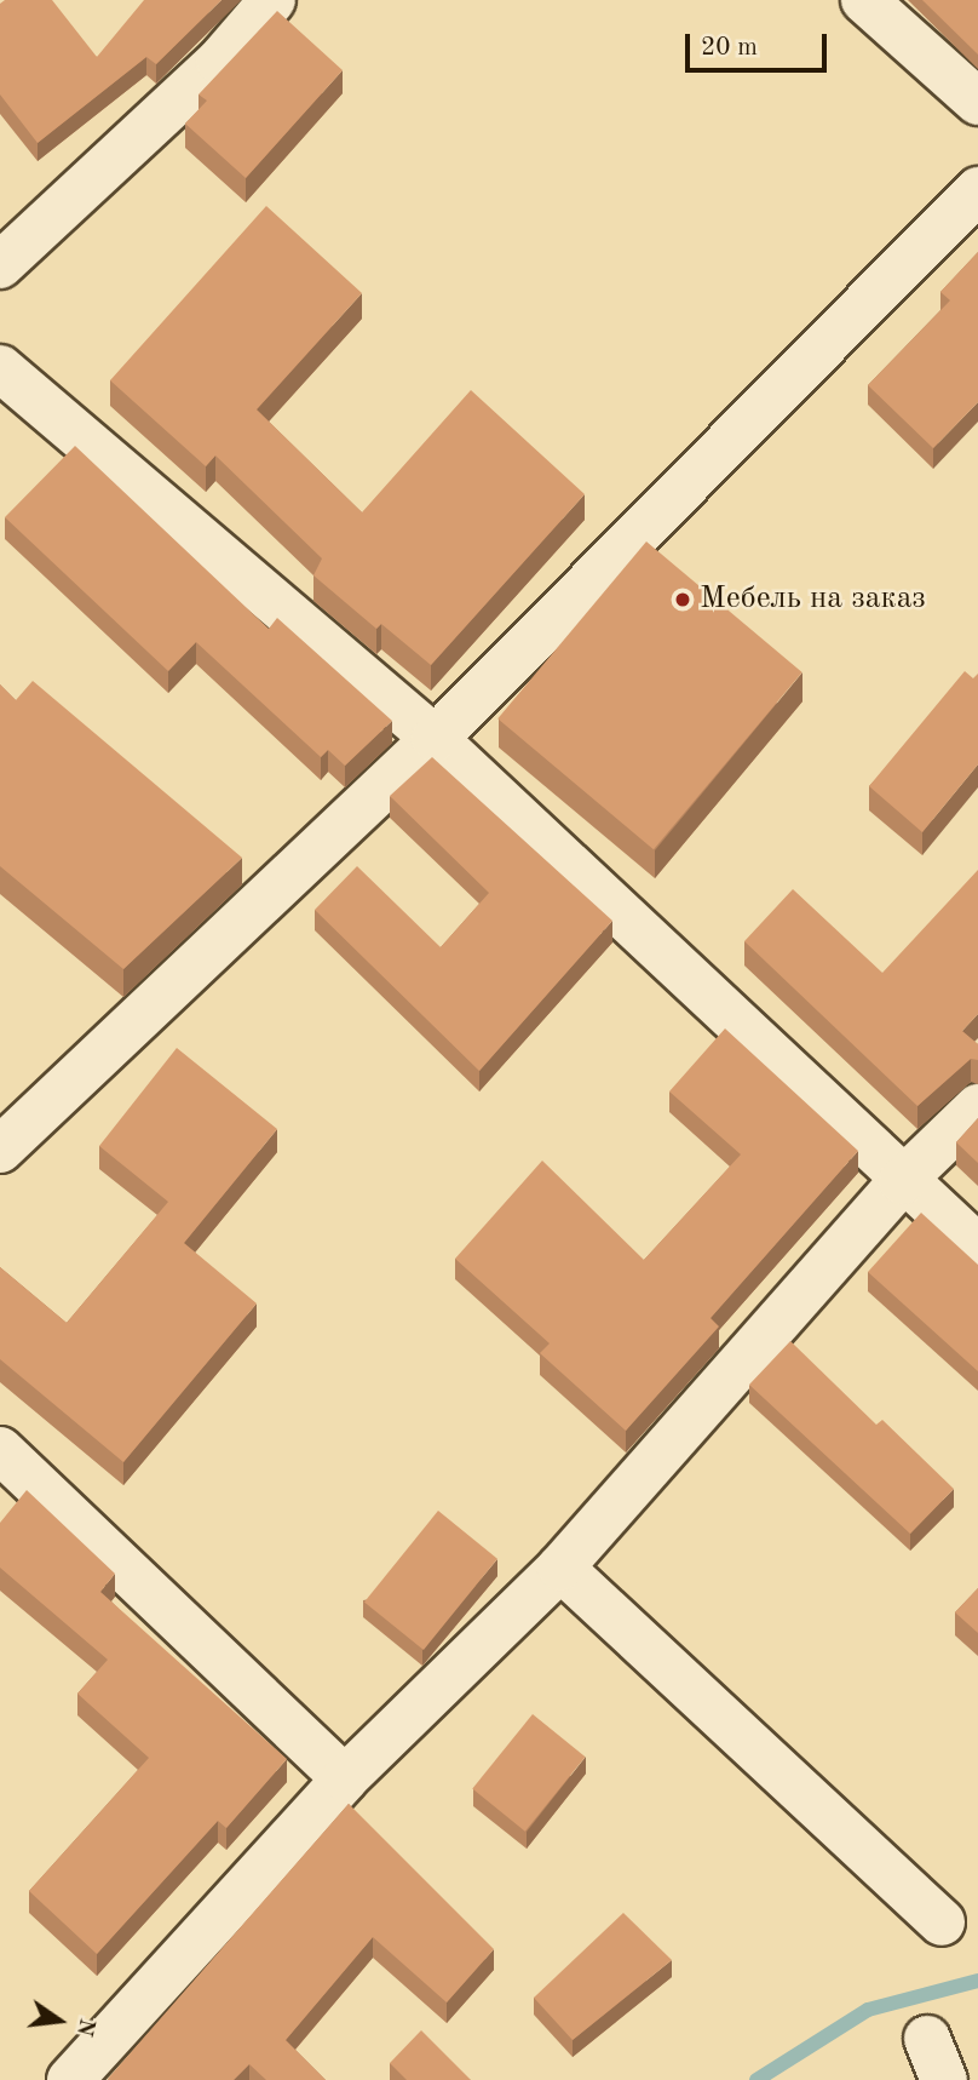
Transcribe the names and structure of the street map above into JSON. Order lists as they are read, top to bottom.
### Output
{
  "places": ["Мебель на заказ"],
  "scale_bar": "20 m",
  "north": "right"
}
